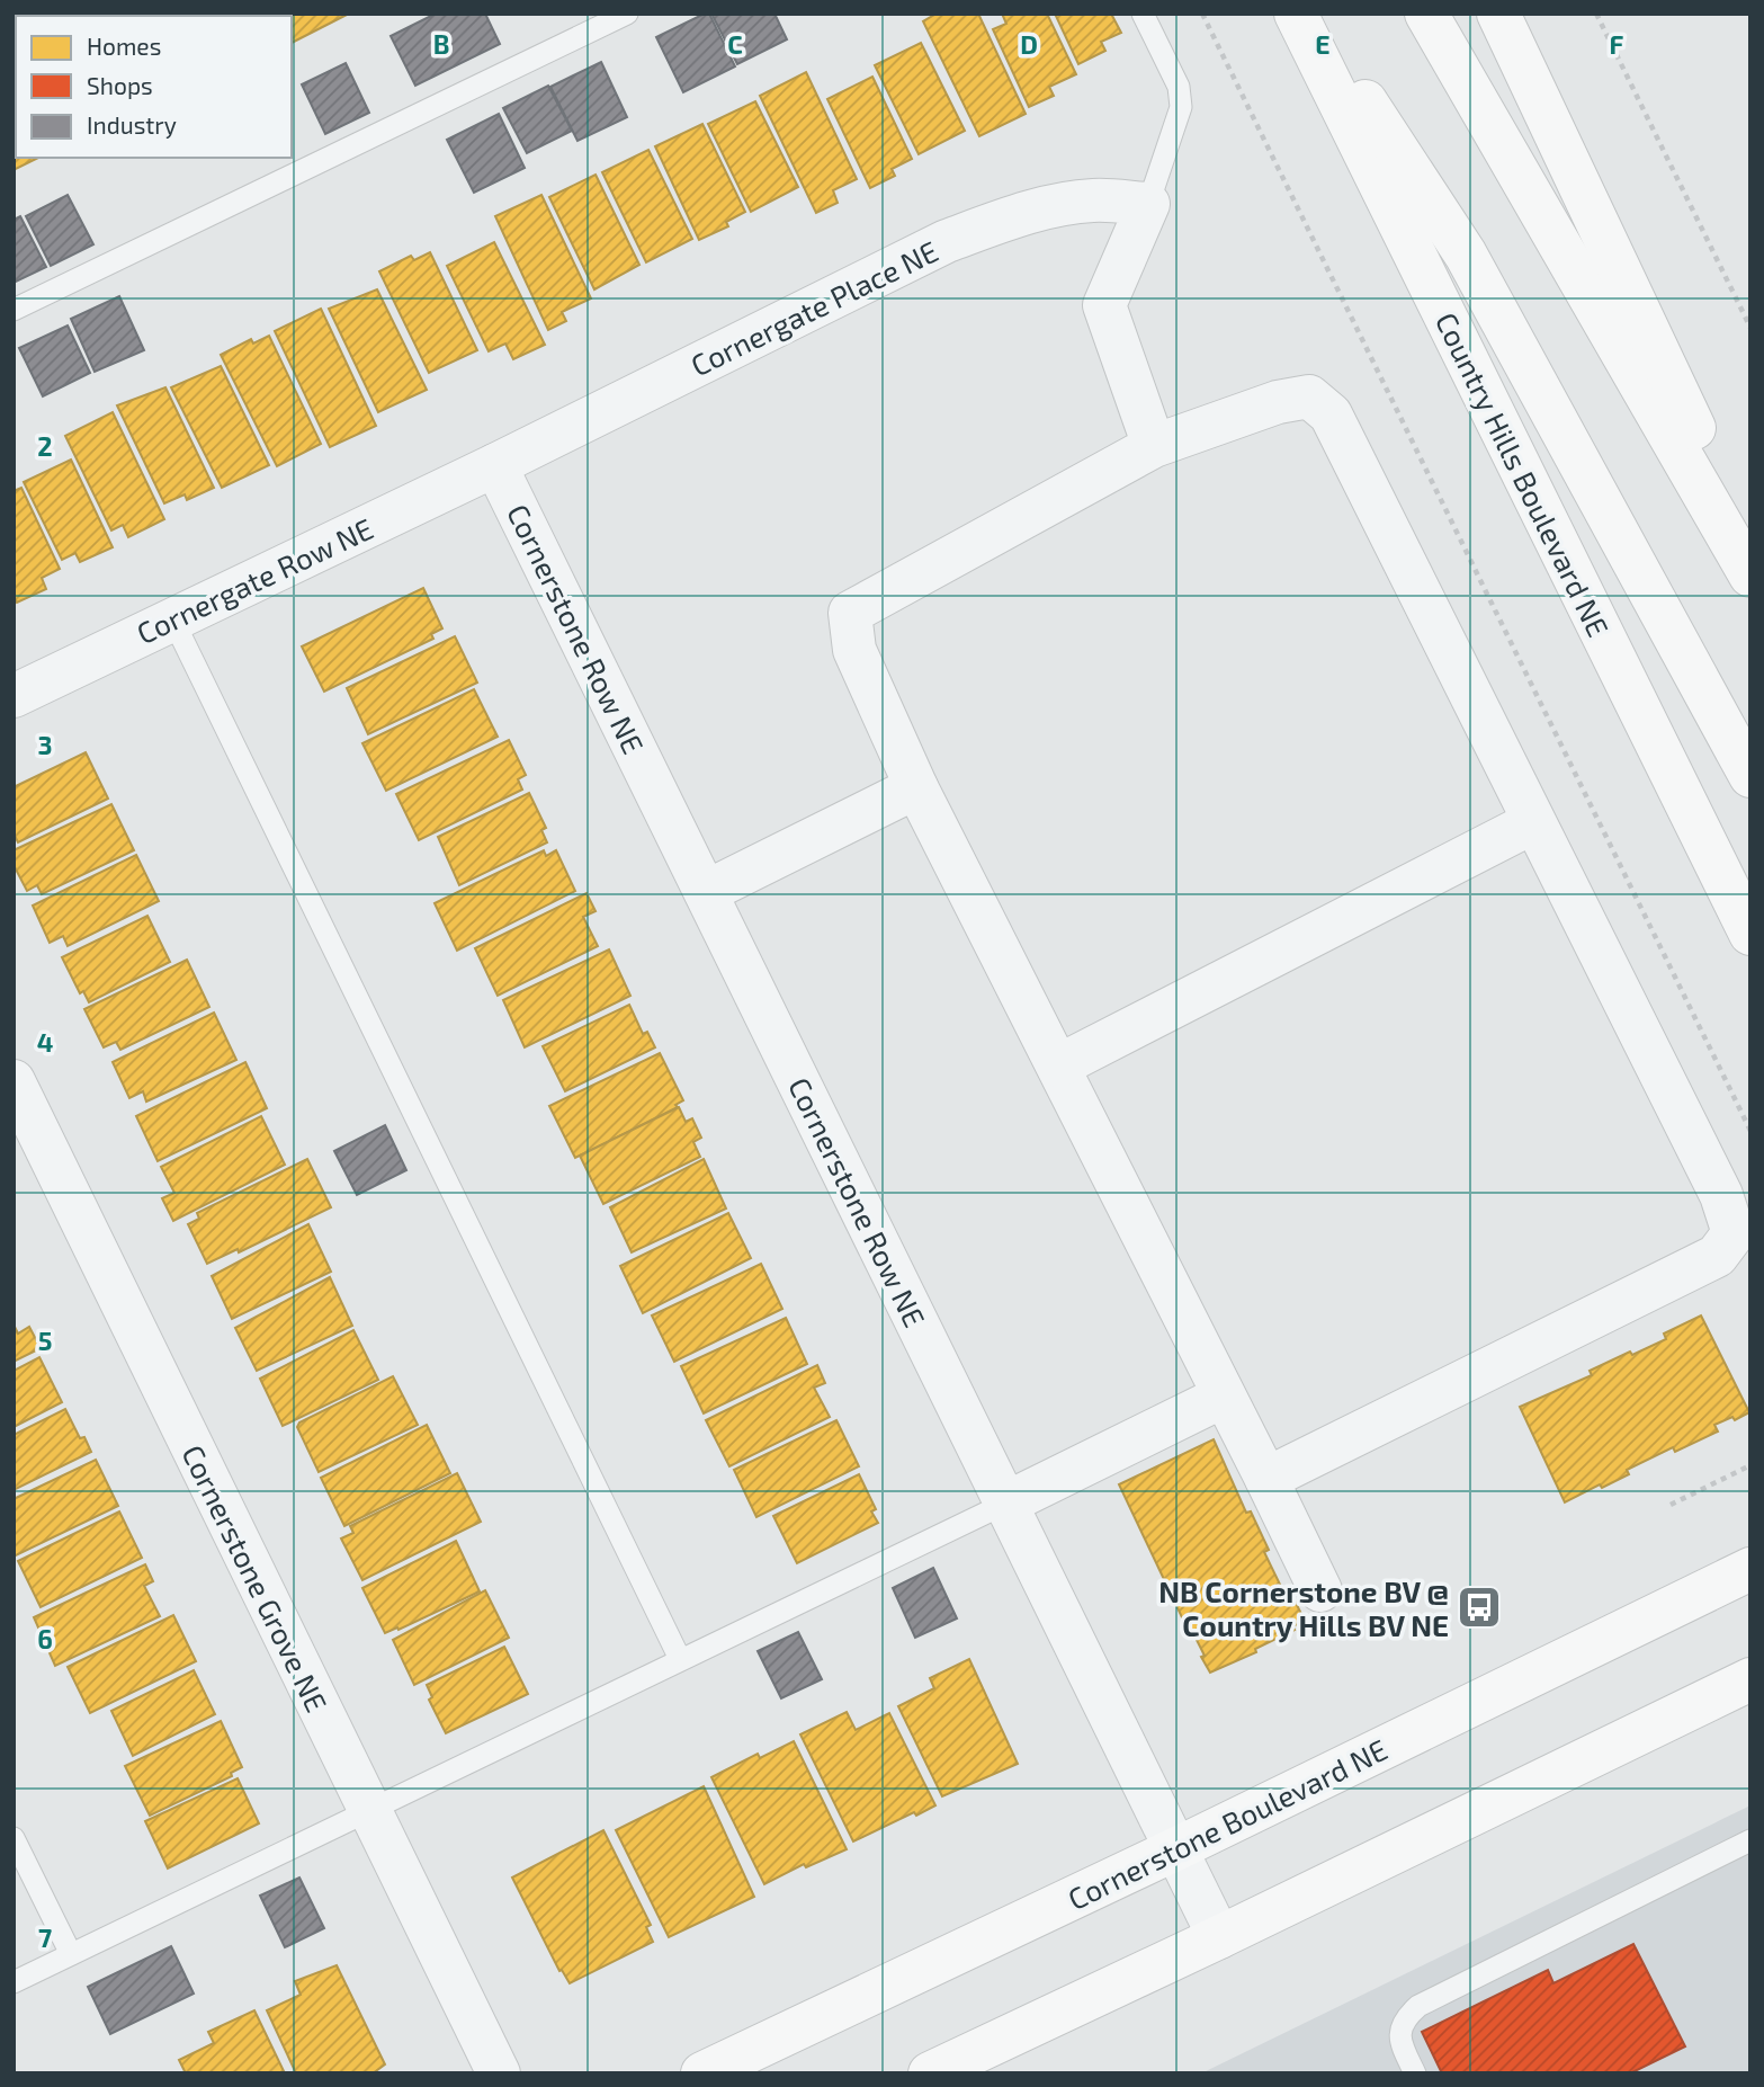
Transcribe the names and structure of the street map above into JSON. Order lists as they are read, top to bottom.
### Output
{
  "streets": {
    "main road": ["Country Hills Boulevard NE", "Cornerstone Boulevard NE"],
    "street": [
      "Cornergate Place NE",
      "Cornergate Row NE",
      "Cornerstone Row NE",
      "Cornerstone Grove NE"
    ]
  },
  "crossings": [
    ["Cornergate Place NE", "Cornergate Row NE"],
    ["Cornergate Place NE", "Cornerstone Row NE"],
    ["Cornergate Row NE", "Cornerstone Row NE"],
    ["Cornerstone Row NE", "Cornerstone Boulevard NE"]
  ],
  "places": {
    "bus stop": ["NB Cornerstone BV @ Country Hills BV NE"]
  },
  "legend": ["Homes", "Shops", "Industry"],
  "grid": {
    "columns": [
      "B",
      "C",
      "D",
      "E",
      "F"
    ],
    "rows": [
      "2",
      "3",
      "4",
      "5",
      "6",
      "7"
    ]
  }
}
